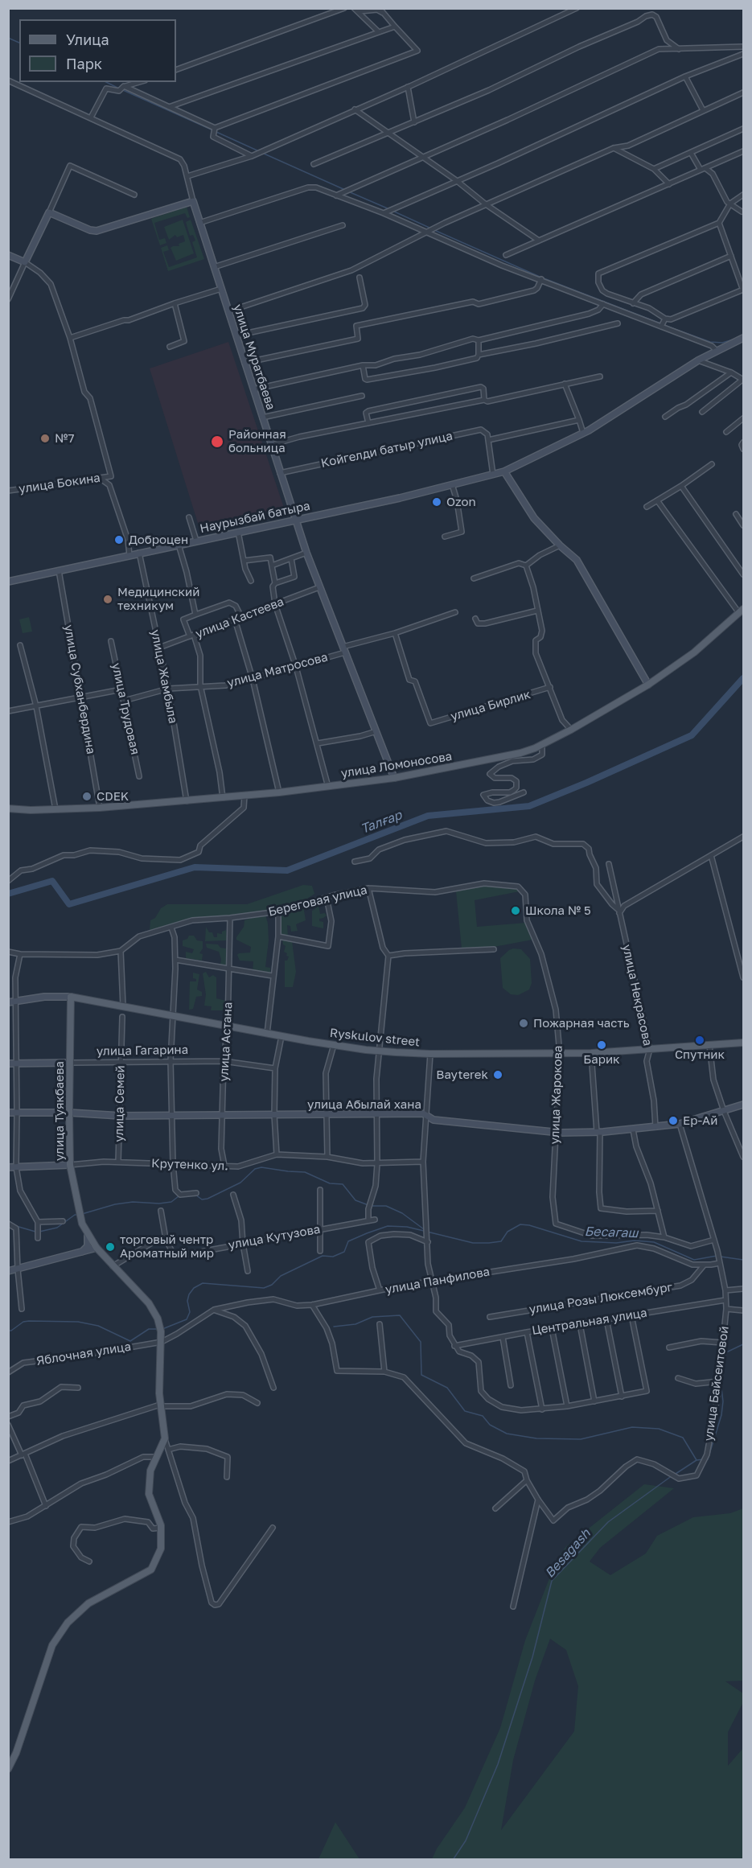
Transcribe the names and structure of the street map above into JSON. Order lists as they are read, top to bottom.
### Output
{
  "streets": {
    "main road": ["улица Ломоносова", "Ryskulov street", "улица Туякбаева"],
    "street": [
      "улица Муратбаева",
      "Койгелди батыр улица",
      "улица Бокина",
      "Наурызбай батыра",
      "улица Кастеева",
      "улица Матросова",
      "улица Жамбыла",
      "улица Субханбердина",
      "улица Бирлик",
      "улица Трудовая",
      "Береговая улица",
      "улица Некрасова",
      "улица Астана",
      "улица Гагарина",
      "улица Жарокова",
      "улица Семей",
      "улица Абылай хана",
      "Крутенко ул.",
      "улица Кутузова",
      "улица Панфилова",
      "улица Розы Люксембург",
      "Центральная улица",
      "Яблочная улица",
      "улица Байсеитовой"
    ]
  },
  "crossings": [
    ["улица Муратбаева", "Койгелди батыр улица"],
    ["улица Муратбаева", "Наурызбай батыра"],
    ["улица Муратбаева", "улица Кастеева"],
    ["улица Муратбаева", "улица Матросова"],
    ["улица Муратбаева", "улица Ломоносова"],
    ["Наурызбай батыра", "улица Жамбыла"],
    ["Наурызбай батыра", "улица Субханбердина"],
    ["улица Кастеева", "улица Жамбыла"],
    ["улица Матросова", "улица Жамбыла"],
    ["улица Матросова", "улица Бирлик"],
    ["улица Матросова", "улица Трудовая"],
    ["улица Жамбыла", "улица Ломоносова"],
    ["улица Субханбердина", "улица Ломоносова"],
    ["Береговая улица", "улица Астана"],
    ["Береговая улица", "улица Жарокова"],
    ["улица Некрасова", "Ryskulov street"],
    ["улица Некрасова", "улица Абылай хана"],
    ["Ryskulov street", "улица Астана"],
    ["Ryskulov street", "улица Жарокова"],
    ["Ryskulov street", "улица Туякбаева"],
    ["улица Астана", "улица Гагарина"],
    ["улица Астана", "улица Абылай хана"],
    ["улица Астана", "Крутенко ул."],
    ["улица Гагарина", "улица Семей"],
    ["улица Гагарина", "улица Туякбаева"],
    ["улица Жарокова", "улица Абылай хана"],
    ["улица Семей", "улица Абылай хана"],
    ["улица Семей", "Крутенко ул."],
    ["улица Абылай хана", "улица Туякбаева"],
    ["улица Абылай хана", "улица Байсеитовой"],
    ["улица Туякбаева", "Крутенко ул."],
    ["улица Туякбаева", "улица Панфилова"],
    ["улица Туякбаева", "Яблочная улица"],
    ["улица Панфилова", "улица Розы Люксембург"],
    ["улица Панфилова", "Яблочная улица"],
    ["улица Панфилова", "улица Байсеитовой"],
    ["Центральная улица", "улица Байсеитовой"]
  ],
  "water": ["Талғар", "Бесагаш", "Besagash"],
  "places": [
    "№7",
    "Районная больница",
    "Ozon",
    "Доброцен",
    "Медицинский техникум",
    "CDEK",
    "Школа № 5",
    "Пожарная часть",
    "Спутник",
    "Барик",
    "Bayterek",
    "Ер-Ай",
    "торговый чентр Ароматный мир"
  ],
  "legend": ["Улица", "Парк"]
}
